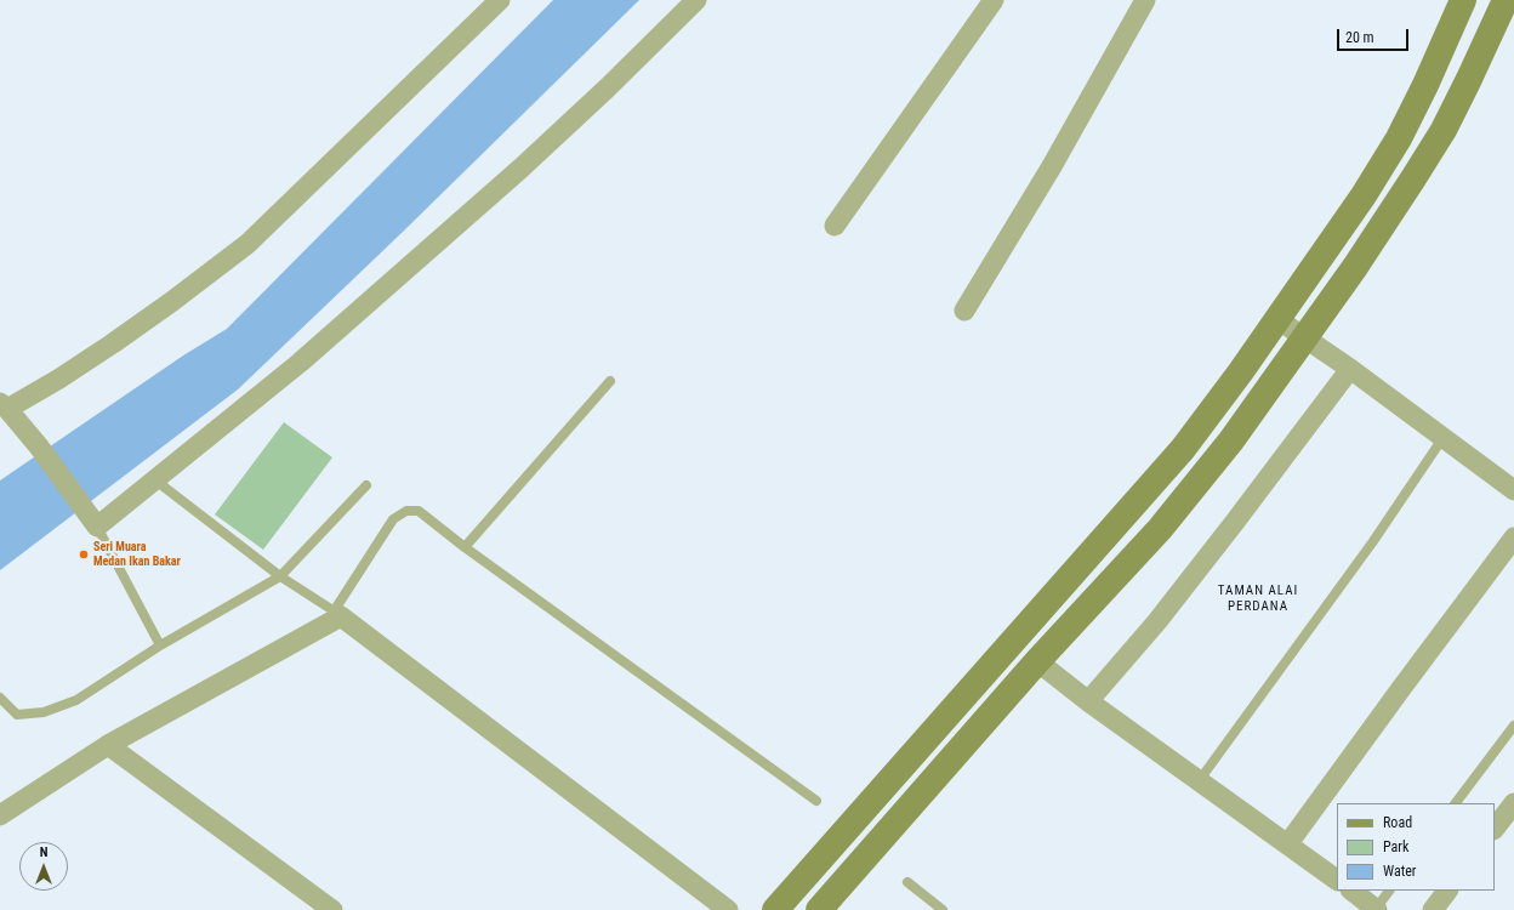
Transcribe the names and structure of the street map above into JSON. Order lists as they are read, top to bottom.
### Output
{
  "districts": ["TAMAN ALAI PERDANA"],
  "places": ["Seri Muara Medan Ikan Bakar"],
  "legend": ["Road", "Park", "Water"],
  "scale_bar": "20 m",
  "north": "top"
}
